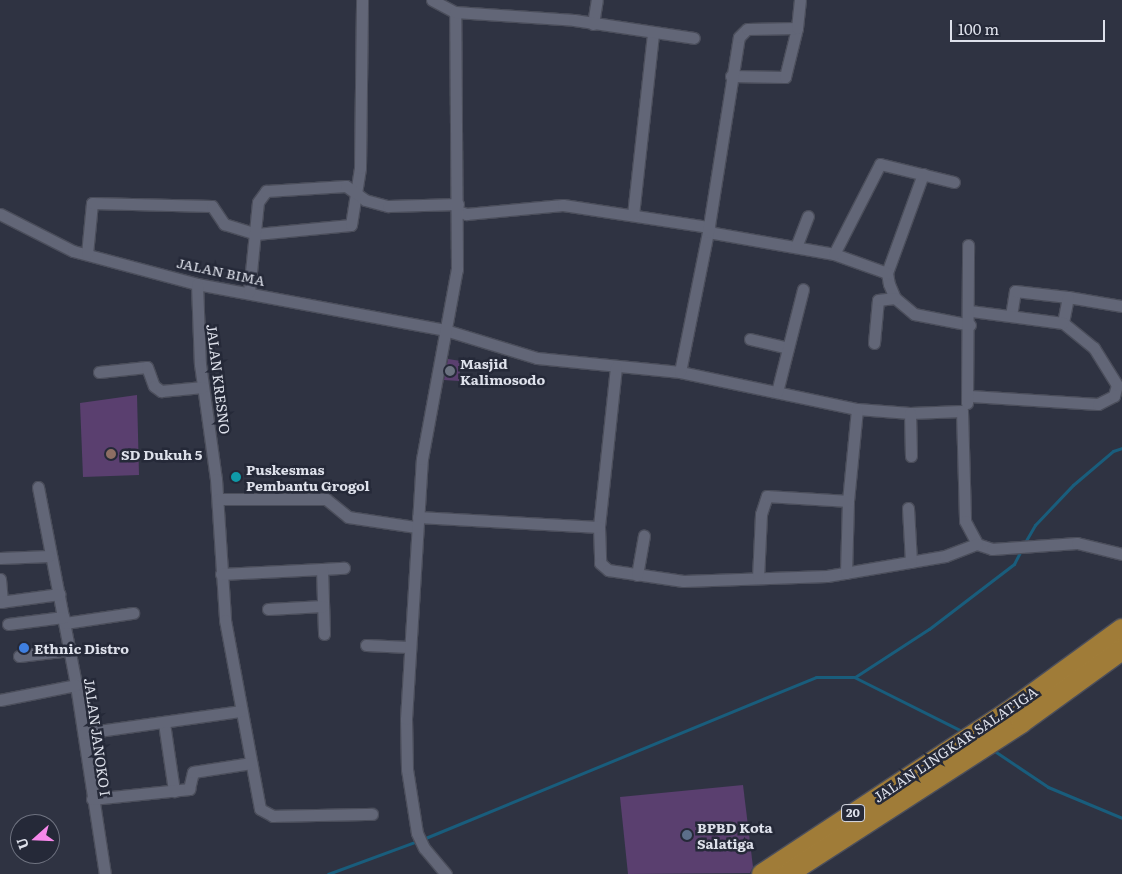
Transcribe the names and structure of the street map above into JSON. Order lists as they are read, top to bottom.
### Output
{
  "streets": {
    "highway": ["JALAN LINGKAR SALATIGA", "20"],
    "street": ["JALAN BIMA", "JALAN KRESNO", "JALAN JANOKO I"]
  },
  "crossings": [
    ["JALAN BIMA", "JALAN KRESNO"]
  ],
  "places": [
    "Masjid Kalimosodo",
    "SD Dukuh 5",
    "Puskesmas Pembantu Grogol",
    "Ethnic Distro",
    "BPBD Kota Salatiga"
  ],
  "scale_bar": "100 m",
  "north": "left"
}
